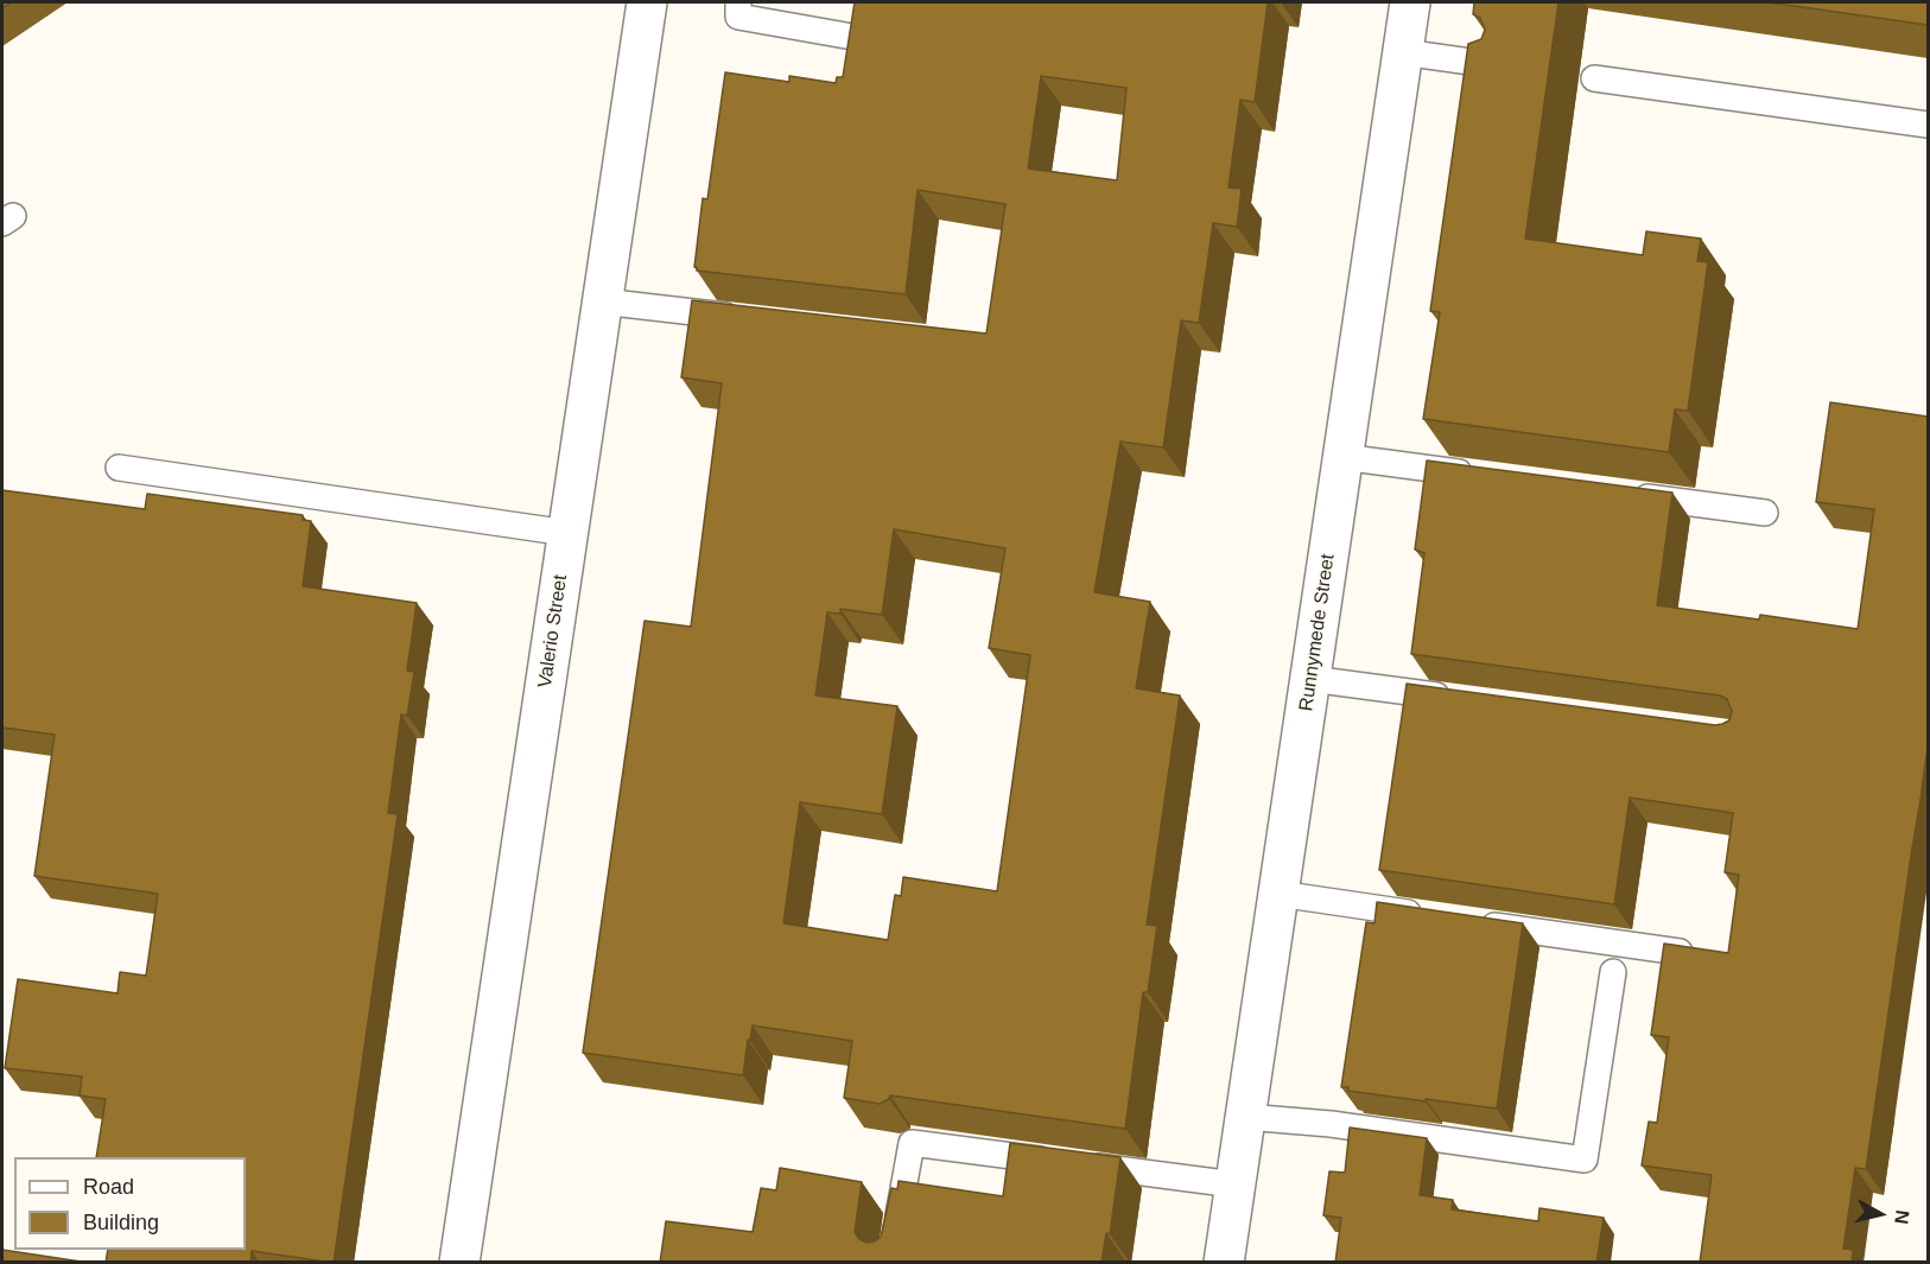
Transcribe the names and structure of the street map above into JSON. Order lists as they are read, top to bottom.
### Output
{
  "streets": {
    "street": ["Valerio Street", "Runnymede Street"]
  },
  "legend": ["Road", "Building"],
  "north": "right"
}
